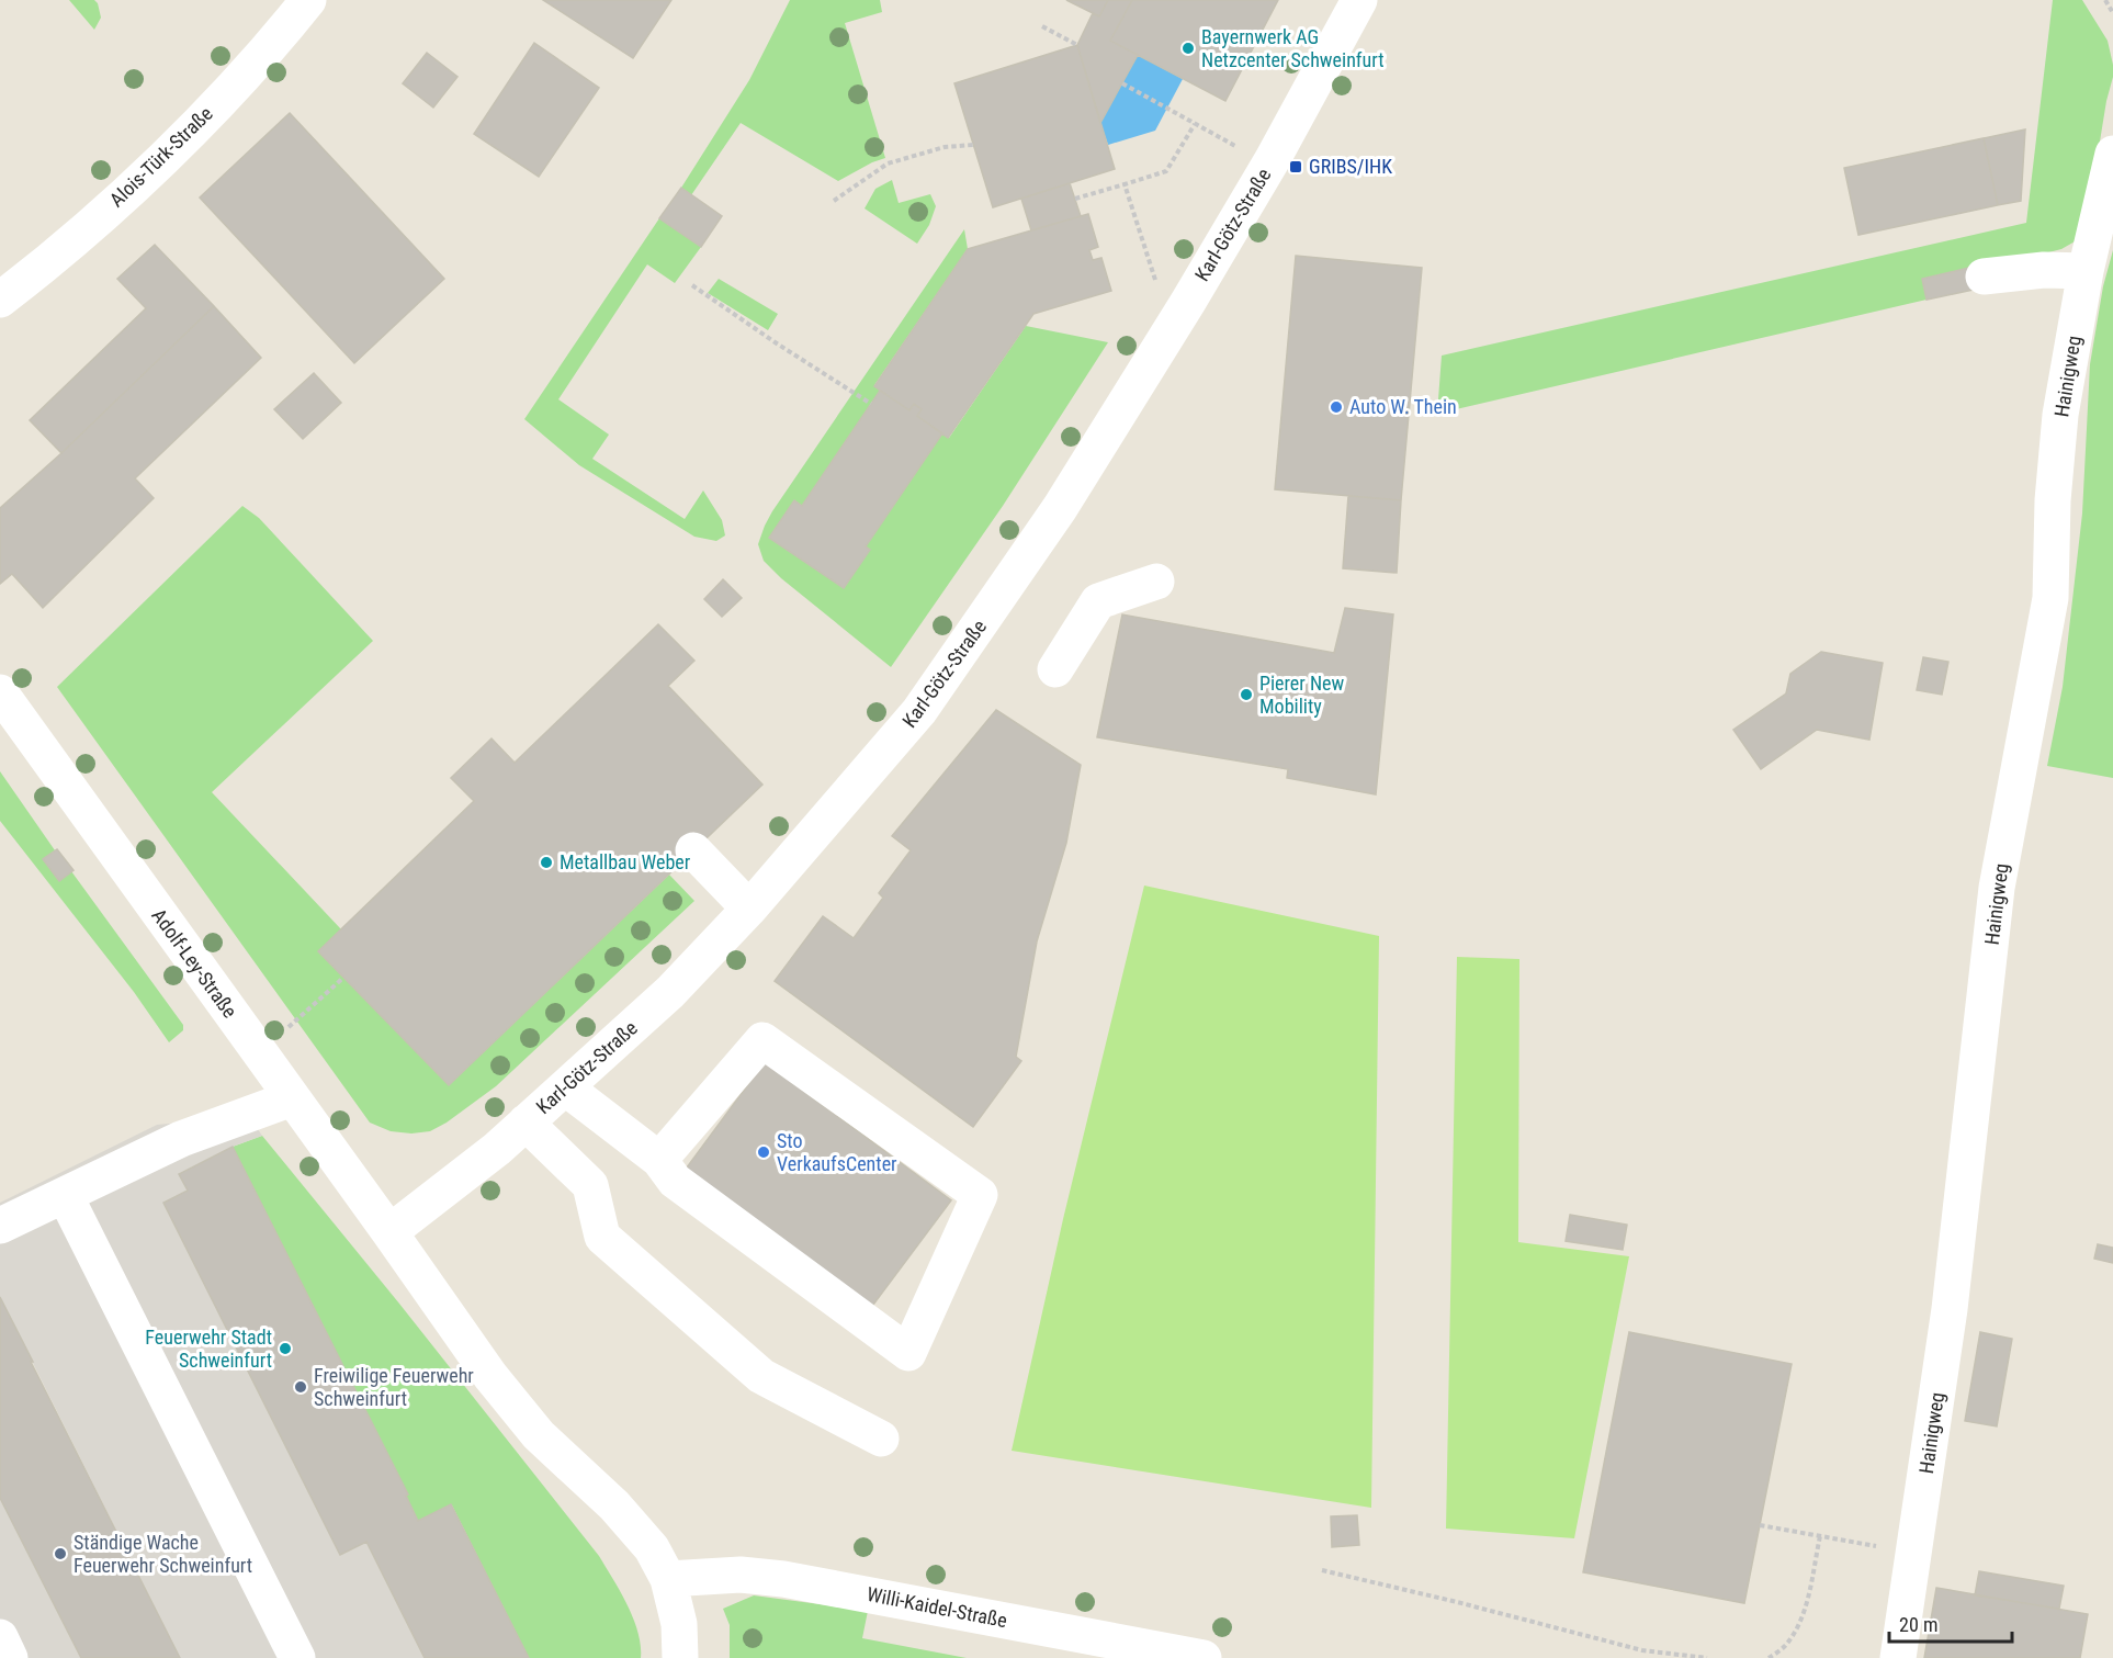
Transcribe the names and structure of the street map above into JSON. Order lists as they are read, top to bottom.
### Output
{
  "streets": {
    "street": [
      "Alois-Türk-Straße",
      "Karl-Götz-Straße",
      "Hainigweg",
      "Adolf-Ley-Straße",
      "Willi-Kaidel-Straße"
    ]
  },
  "crossings": [
    ["Karl-Götz-Straße", "Adolf-Ley-Straße"]
  ],
  "places": {
    "other": [
      "Bayernwerk AG Netzcenter Schweinfurt",
      "Auto W. Thein",
      "Pierer New Mobility",
      "Metallbau Weber",
      "Sto VerkaufsCenter",
      "Feuerwehr Stadt Schweinfurt",
      "Freiwilige Feuerwehr Schweinfurt",
      "Ständige Wache Feuerwehr Schweinfurt"
    ],
    "transit": ["GRIBS/IHK"]
  },
  "scale_bar": "20 m"
}
